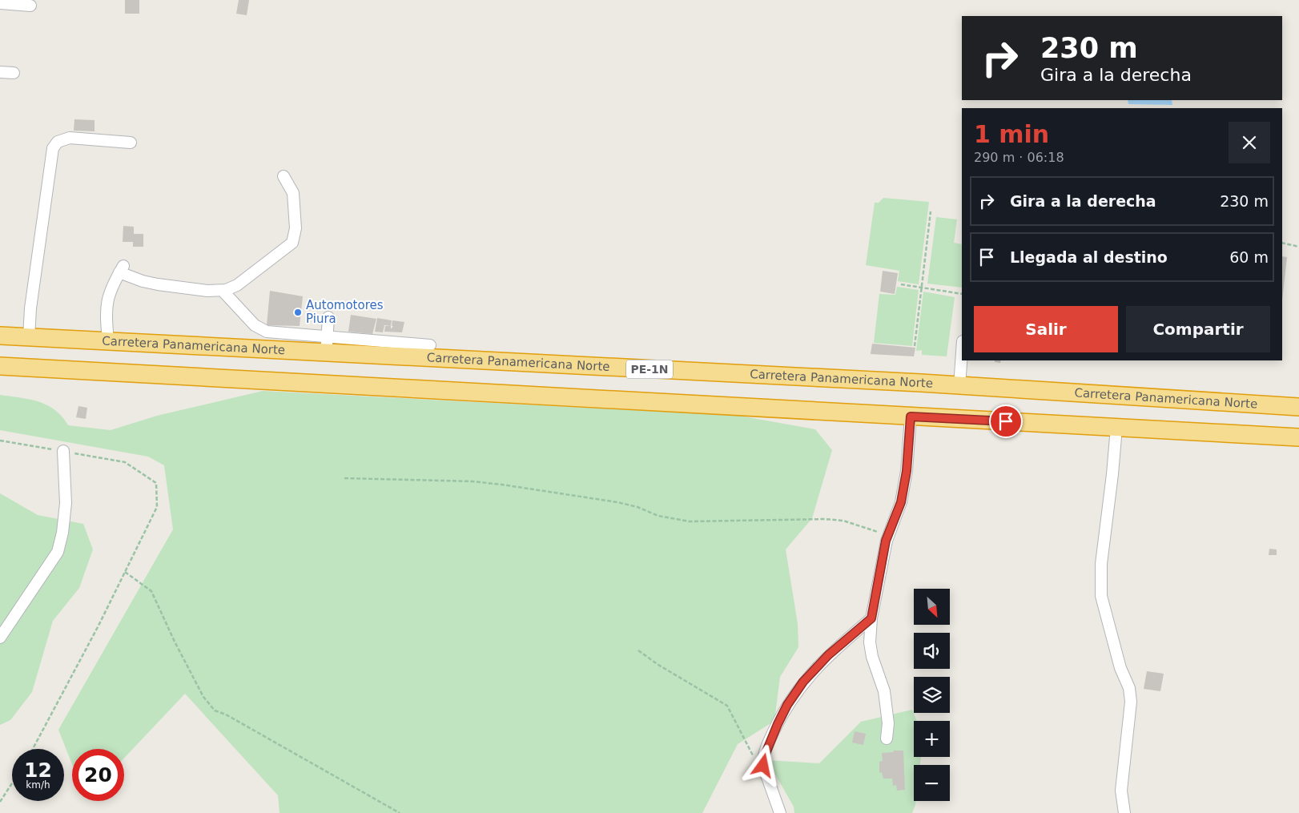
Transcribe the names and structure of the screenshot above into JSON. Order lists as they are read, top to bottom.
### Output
{
  "streets": {
    "highway": ["Carretera Panamericana Norte", "PE-1N"]
  },
  "places": ["Automotores Piura"],
  "north": "bottom right",
  "page": {
    "turn": ["230 m", "Gira a la derecha"],
    "heading": ["1 min", "290 m · 06:18"],
    "list": [
      {
        "name": "Gira a la derecha",
        "value": "230 m"
      },
      {
        "name": "Llegada al destino",
        "value": "60 m"
      }
    ],
    "buttons": ["Salir", "Compartir"],
    "map_buttons": ["+", "−"],
    "speed": "12 km/h",
    "limit": "20"
  }
}
